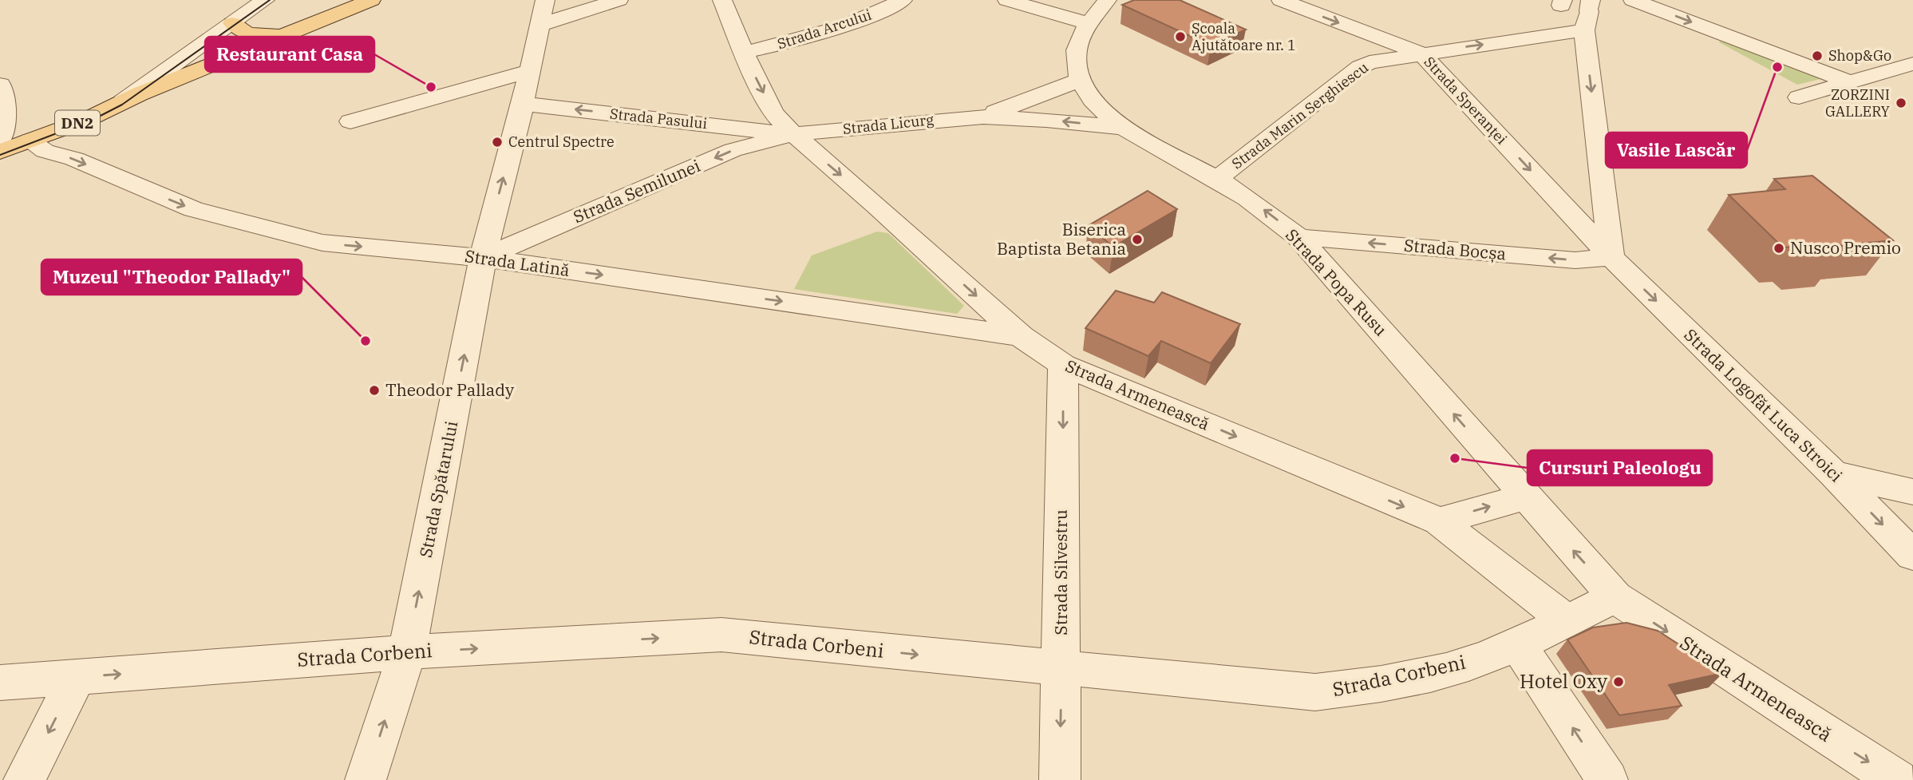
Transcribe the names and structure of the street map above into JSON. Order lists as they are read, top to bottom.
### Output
{
  "streets": {
    "main road": ["DN2"],
    "street": [
      "Strada Arcului",
      "Strada Speranței",
      "Strada Marin Serghiescu",
      "Strada Pasului",
      "Strada Licurg",
      "Strada Semilunei",
      "Strada Bocșa",
      "Strada Latină",
      "Strada Popa Rusu",
      "Strada Armenească",
      "Strada Logofăt Luca Stroici",
      "Strada Spătarului",
      "Strada Silvestru",
      "Strada Corbeni"
    ]
  },
  "crossings": [
    ["Strada Arcului", "Strada Armenească"],
    ["Strada Speranței", "Strada Marin Serghiescu"],
    ["Strada Speranței", "Strada Bocșa"],
    ["Strada Speranței", "Strada Logofăt Luca Stroici"],
    ["Strada Marin Serghiescu", "Strada Popa Rusu"],
    ["Strada Pasului", "Strada Licurg"],
    ["Strada Pasului", "Strada Semilunei"],
    ["Strada Pasului", "Strada Armenească"],
    ["Strada Pasului", "Strada Spătarului"],
    ["DN2", "Strada Latină"],
    ["Strada Licurg", "Strada Semilunei"],
    ["Strada Licurg", "Strada Popa Rusu"],
    ["Strada Licurg", "Strada Armenească"],
    ["Strada Semilunei", "Strada Latină"],
    ["Strada Semilunei", "Strada Armenească"],
    ["Strada Semilunei", "Strada Spătarului"],
    ["Strada Bocșa", "Strada Popa Rusu"],
    ["Strada Bocșa", "Strada Logofăt Luca Stroici"],
    ["Strada Latină", "Strada Armenească"],
    ["Strada Latină", "Strada Spătarului"],
    ["Strada Popa Rusu", "Strada Armenească"],
    ["Strada Popa Rusu", "Strada Corbeni"],
    ["Strada Armenească", "Strada Silvestru"],
    ["Strada Armenească", "Strada Corbeni"],
    ["Strada Spătarului", "Strada Corbeni"],
    ["Strada Silvestru", "Strada Corbeni"]
  ],
  "one_way": [
    "Strada Marin Serghiescu",
    "Strada Pasului",
    "Strada Latină",
    "Strada Popa Rusu",
    "Strada Armenească",
    "Strada Logofăt Luca Stroici",
    "Strada Spătarului",
    "Strada Silvestru",
    "Strada Corbeni"
  ],
  "places": [
    "Școala Ajutătoare nr. 1",
    "Shop&Go",
    "Vasile Lascăr",
    "Restaurant Casa",
    "ZORZINI GALLERY",
    "Centrul Spectre",
    "Biserica Baptista Betania",
    "Nusco Premio",
    "Muzeul \"Theodor Pallady\"",
    "Theodor Pallady",
    "Cursuri Paleologu",
    "Hotel Oxy"
  ]
}
